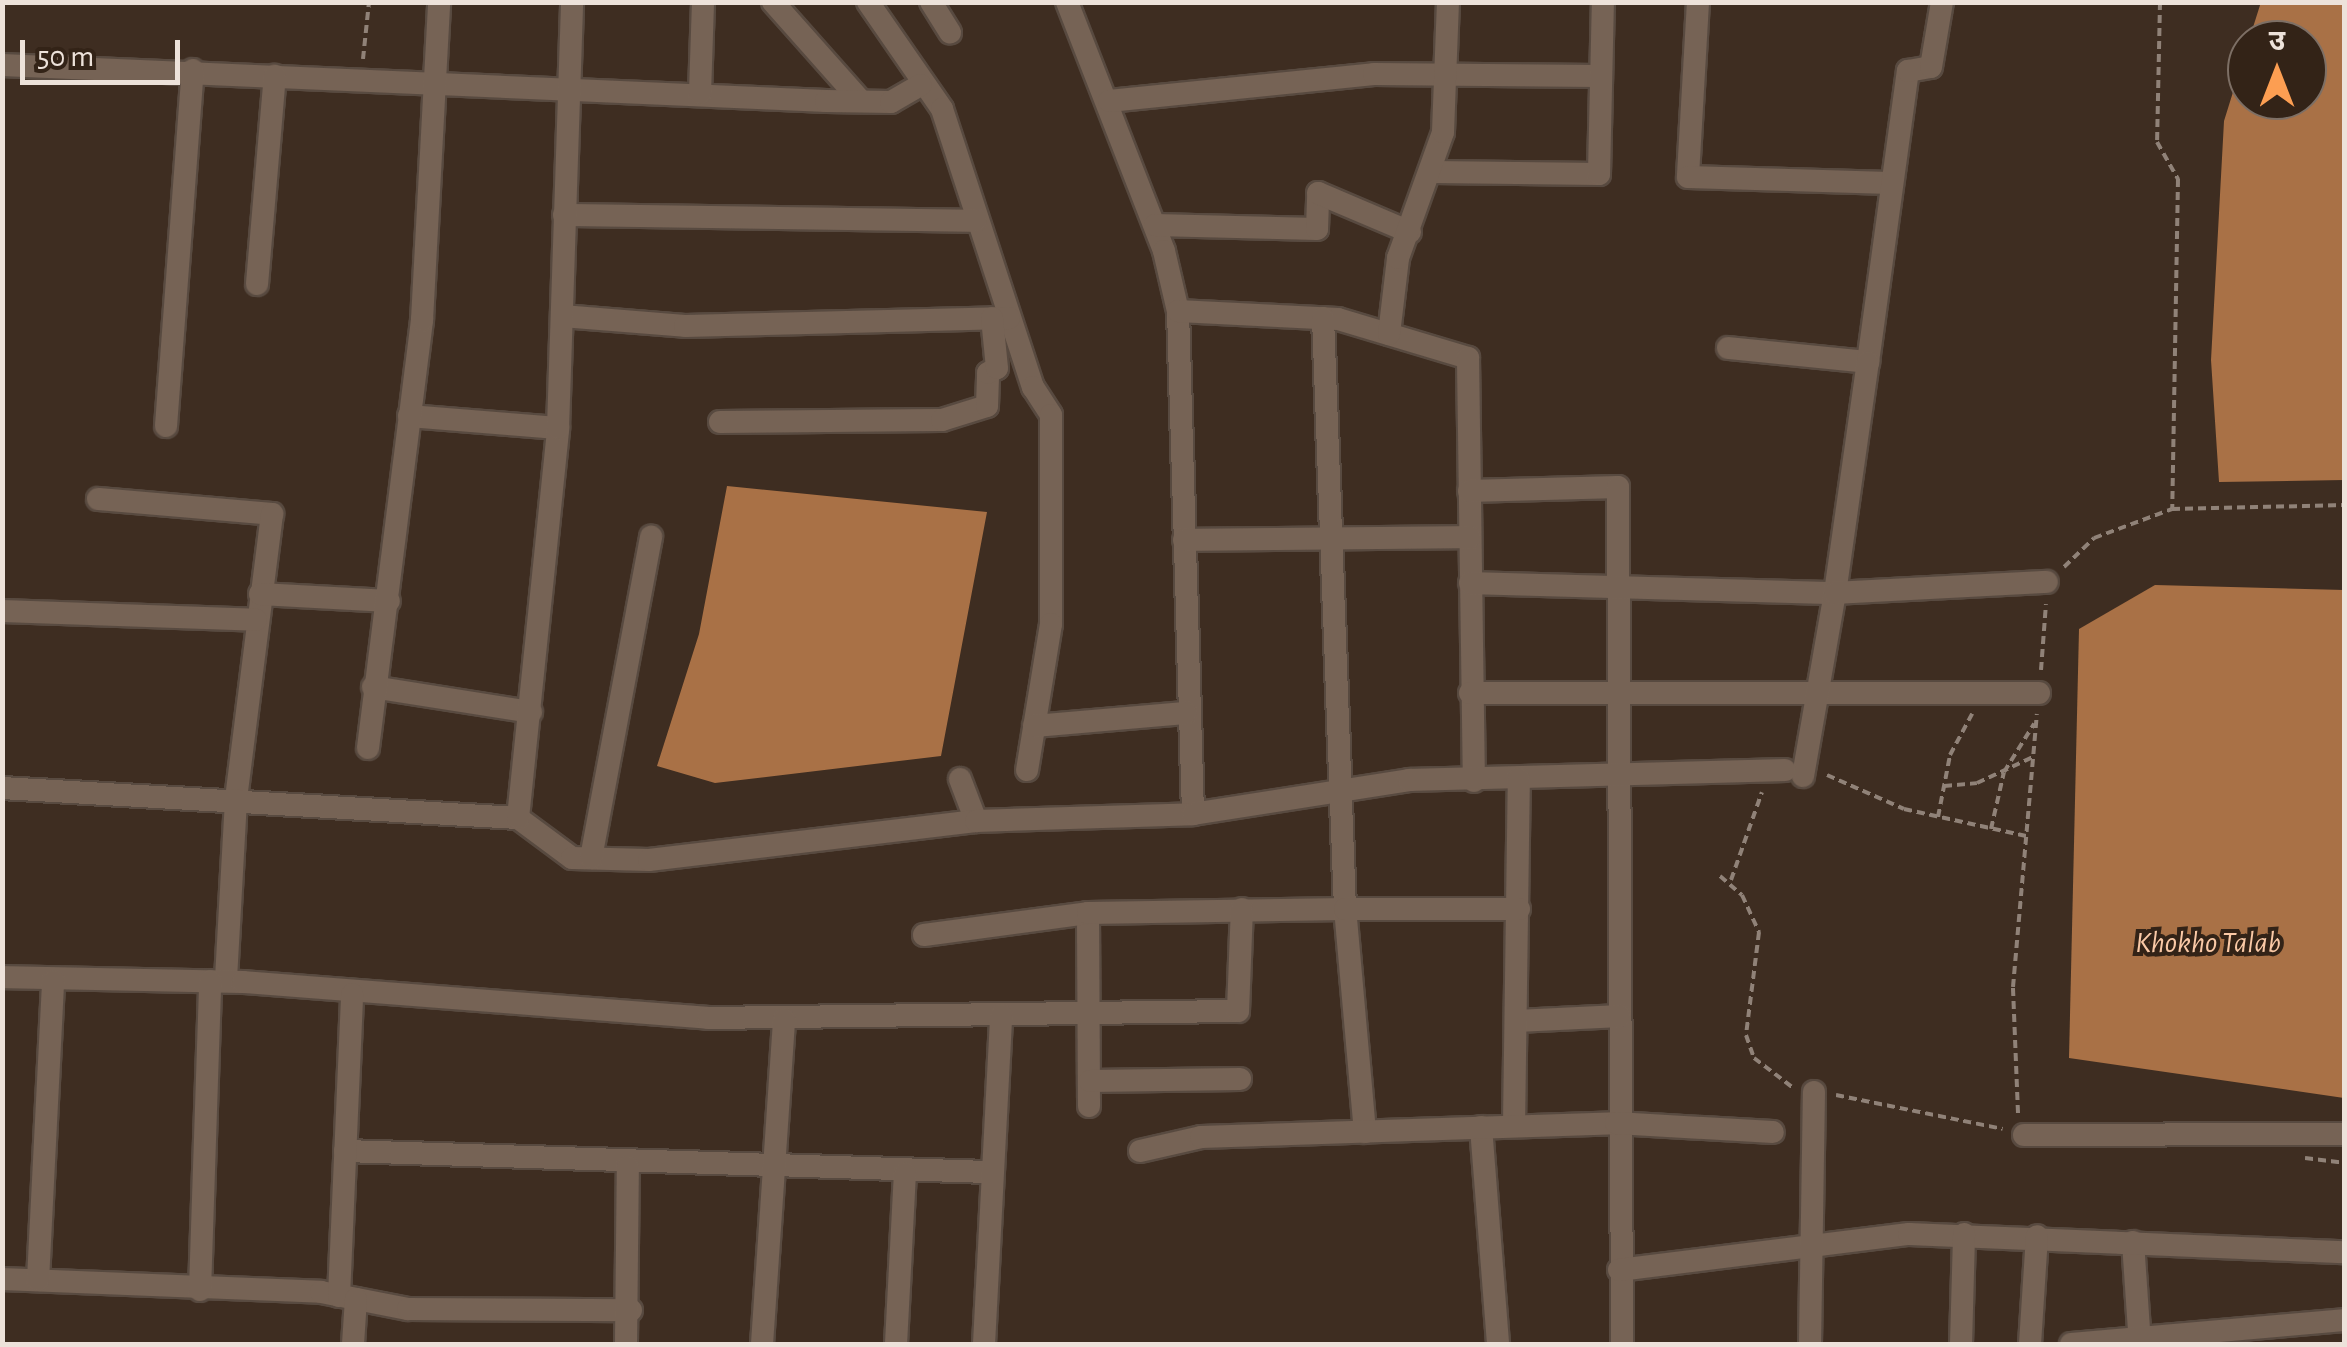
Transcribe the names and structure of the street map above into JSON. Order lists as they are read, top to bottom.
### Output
{
  "water": ["Khokho Talab"],
  "scale_bar": "50 m",
  "north": "top"
}
